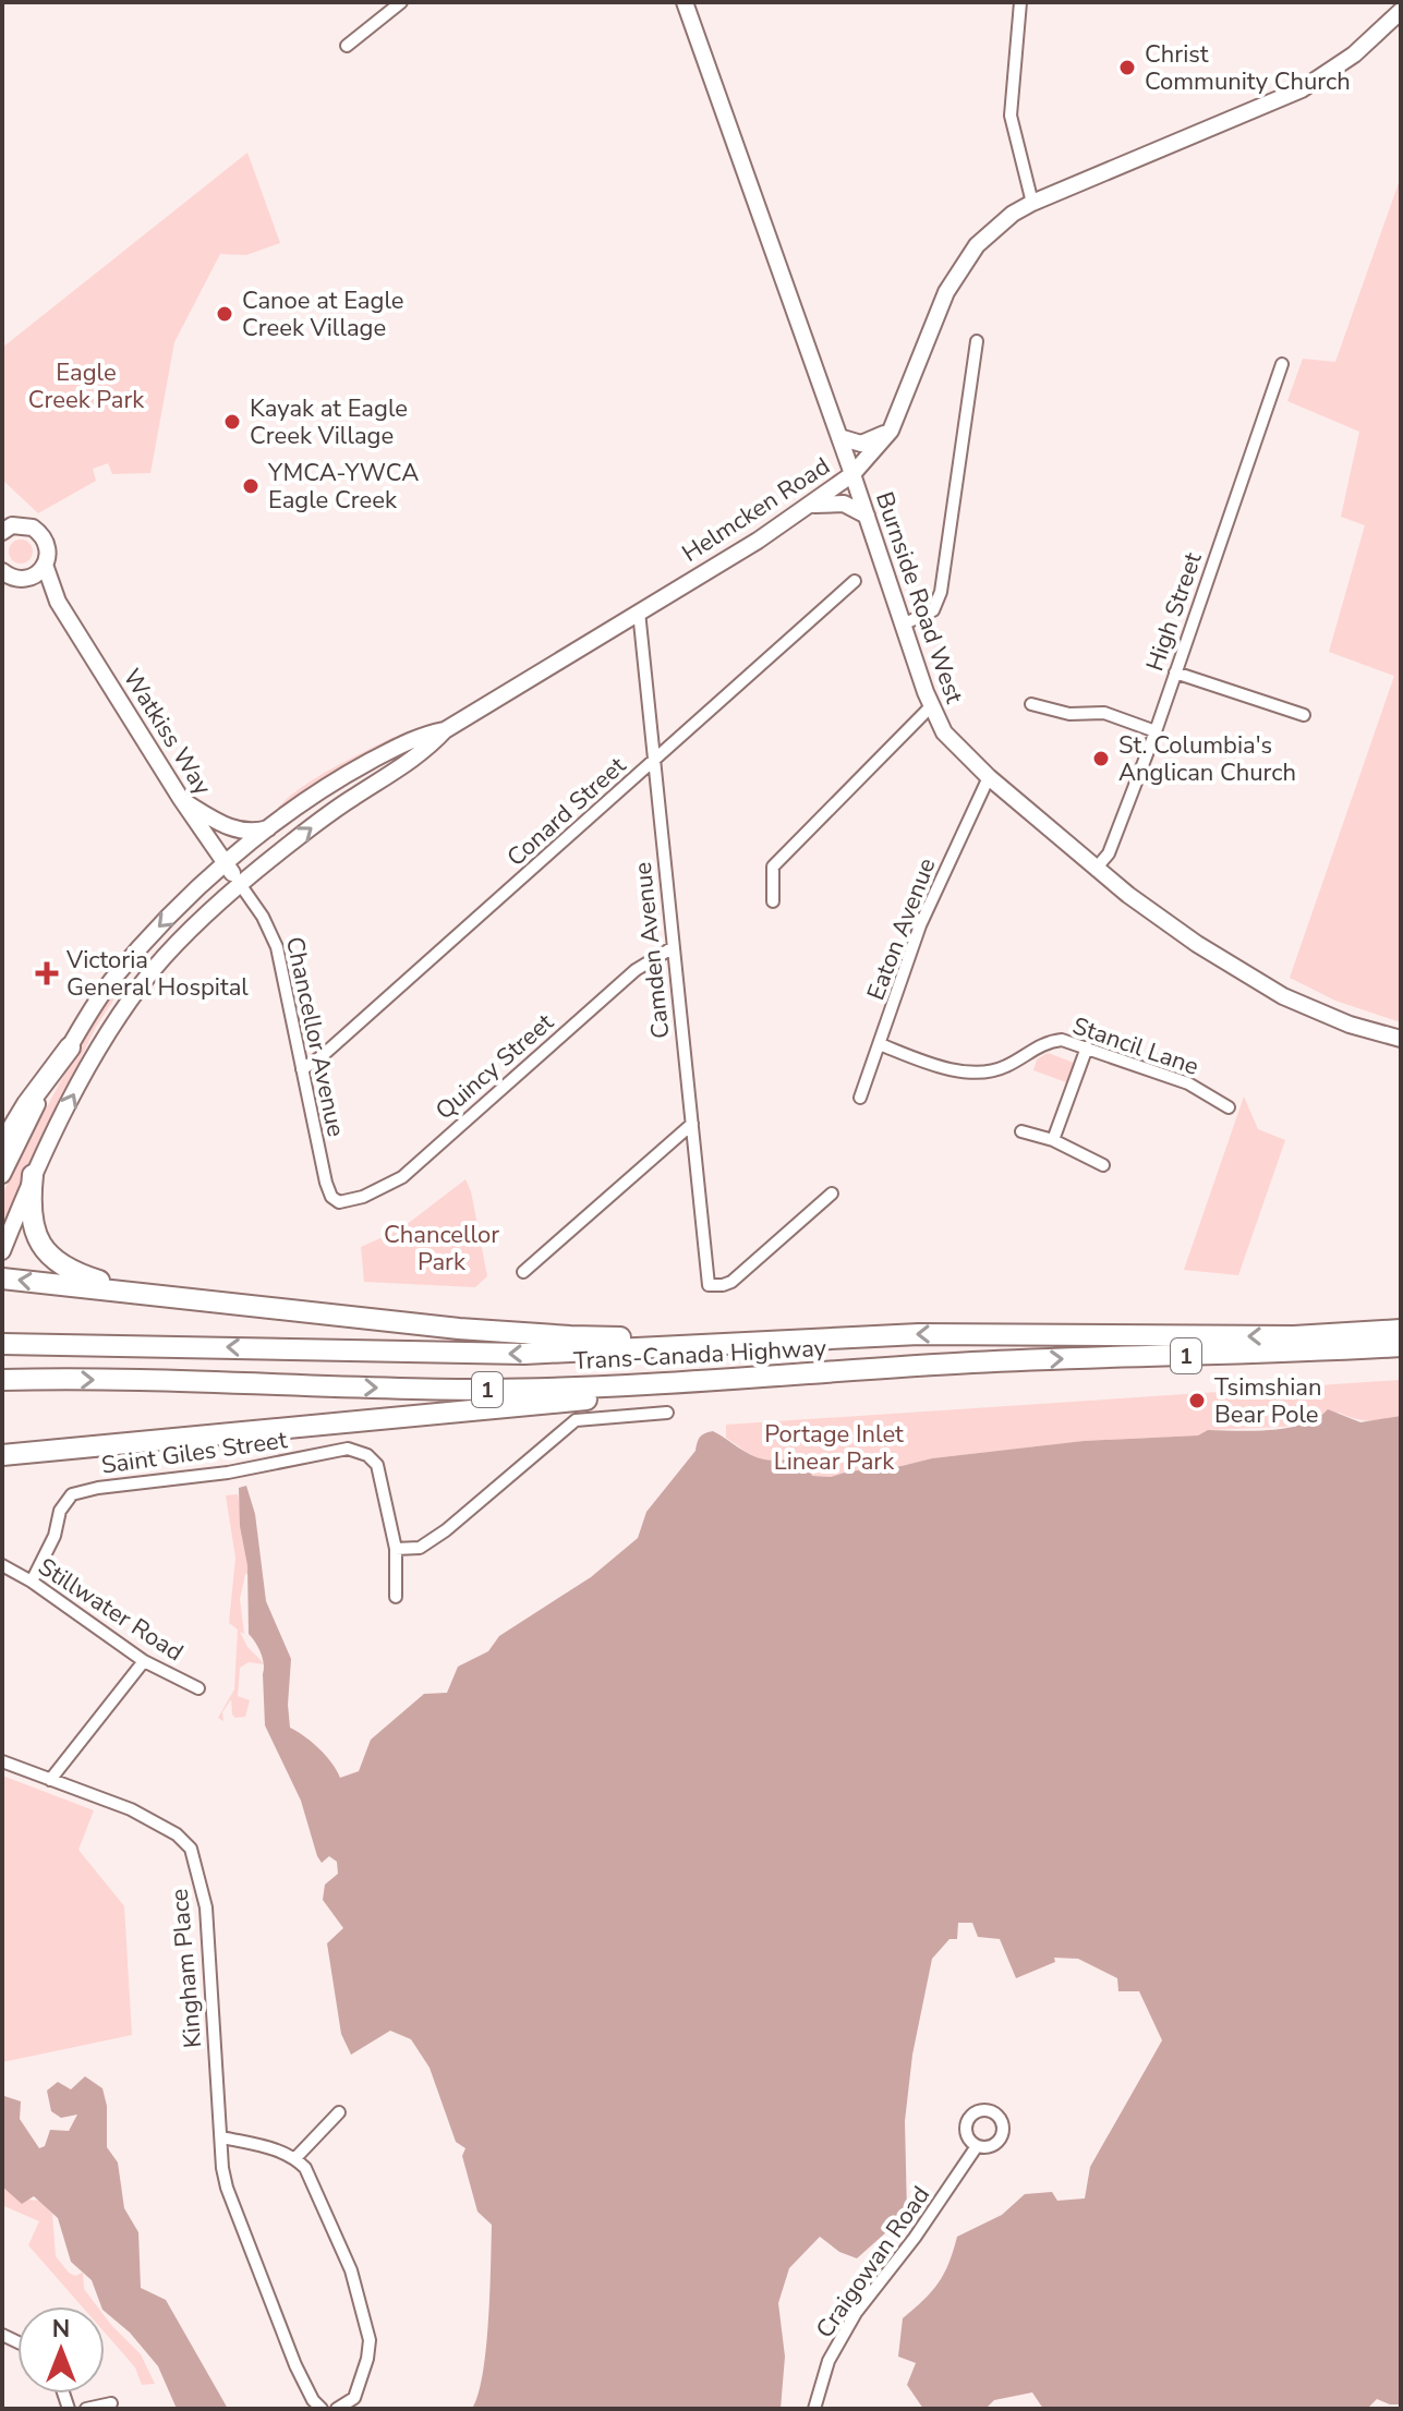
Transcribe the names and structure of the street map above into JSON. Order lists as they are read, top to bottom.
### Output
{
  "streets": {
    "highway": ["Trans-Canada Highway", "1"],
    "main road": ["Helmcken Road", "Burnside Road West", "Watkiss Way"],
    "street": [
      "High Street",
      "Conard Street",
      "Eaton Avenue",
      "Camden Avenue",
      "Chancellor Avenue",
      "Stancil Lane",
      "Quincy Street",
      "Saint Giles Street",
      "Stillwater Road",
      "Kingham Place",
      "Craigowan Road"
    ]
  },
  "crossings": [
    ["Helmcken Road", "Burnside Road West"],
    ["Helmcken Road", "Watkiss Way"],
    ["Helmcken Road", "Camden Avenue"],
    ["Helmcken Road", "Chancellor Avenue"],
    ["Burnside Road West", "High Street"],
    ["Burnside Road West", "Eaton Avenue"],
    ["Watkiss Way", "Chancellor Avenue"],
    ["Conard Street", "Camden Avenue"],
    ["Conard Street", "Chancellor Avenue"],
    ["Eaton Avenue", "Stancil Lane"],
    ["Camden Avenue", "Quincy Street"],
    ["Chancellor Avenue", "Quincy Street"],
    ["Saint Giles Street", "Stillwater Road"]
  ],
  "parks": ["Eagle Creek Park", "Chancellor Park", "Portage Inlet Linear Park"],
  "places": {
    "other": [
      "Christ Community Church",
      "Canoe at Eagle Creek Village",
      "Kayak at Eagle Creek Village",
      "YMCA-YWCA Eagle Creek",
      "St. Columbia's Anglican Church",
      "Tsimshian Bear Pole"
    ],
    "health": ["Victoria General Hospital"]
  },
  "north": "top"
}
